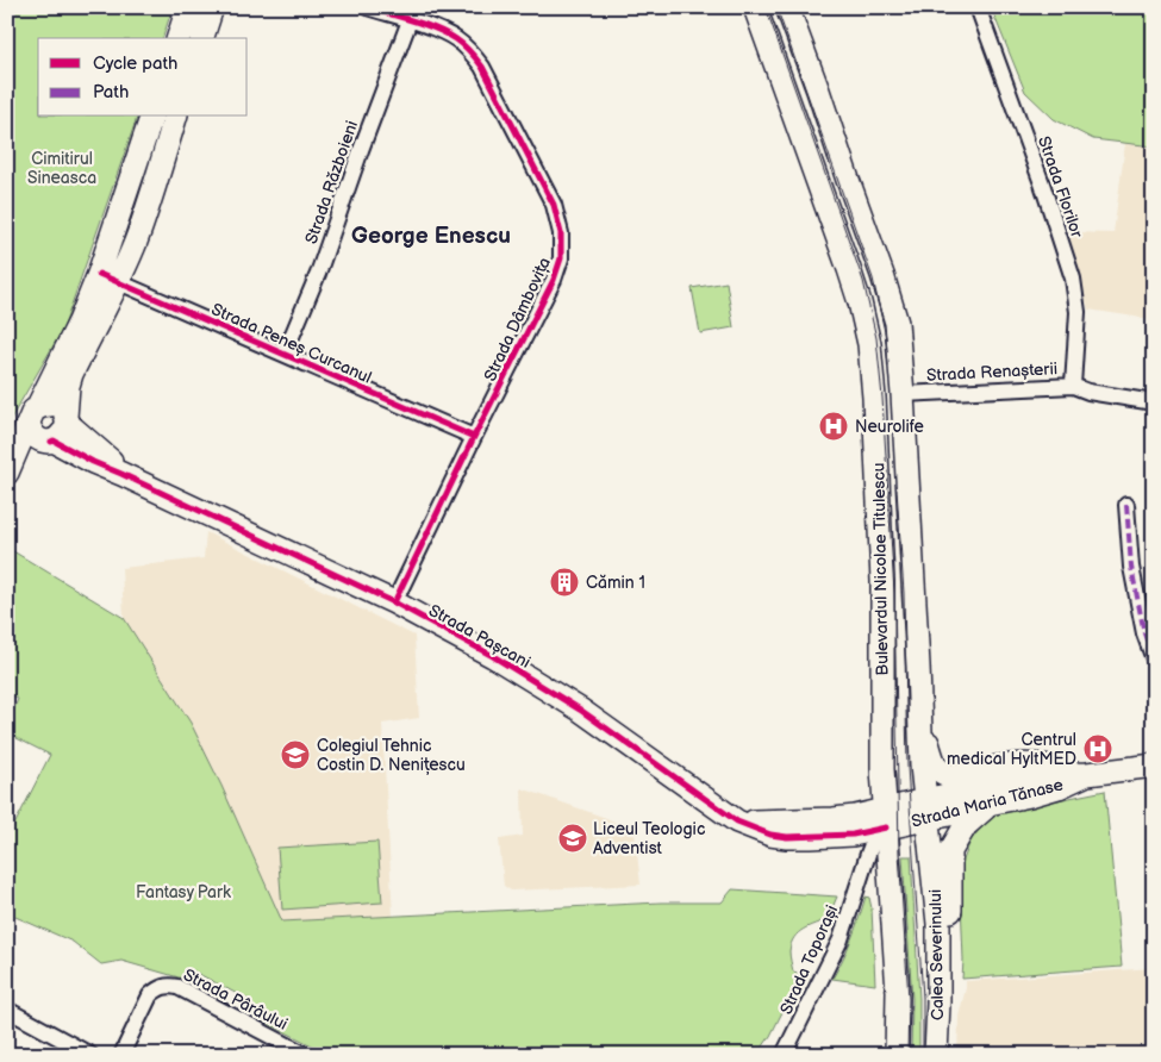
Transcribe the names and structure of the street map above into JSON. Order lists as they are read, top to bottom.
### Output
{
  "streets": {
    "main road": [
      "Bulevardul Nicolae Titulescu",
      "Strada Pașcani",
      "Strada Maria Tănase",
      "Calea Severinului"
    ],
    "street": [
      "Strada Războieni",
      "Strada Florilor",
      "Strada Dâmbovița",
      "Strada Peneș Curcanul",
      "Strada Renașterii",
      "Strada Toporași",
      "Strada Pârâului"
    ]
  },
  "crossings": [
    ["Strada Războieni", "Strada Dâmbovița"],
    ["Strada Războieni", "Strada Peneș Curcanul"],
    ["Strada Florilor", "Strada Renașterii"],
    ["Strada Dâmbovița", "Strada Peneș Curcanul"],
    ["Strada Dâmbovița", "Strada Pașcani"],
    ["Strada Renașterii", "Bulevardul Nicolae Titulescu"],
    ["Bulevardul Nicolae Titulescu", "Strada Pașcani"],
    ["Bulevardul Nicolae Titulescu", "Strada Maria Tănase"],
    ["Bulevardul Nicolae Titulescu", "Calea Severinului"],
    ["Bulevardul Nicolae Titulescu", "Strada Toporași"],
    ["Strada Pașcani", "Strada Maria Tănase"],
    ["Strada Pașcani", "Strada Toporași"],
    ["Strada Maria Tănase", "Calea Severinului"],
    ["Strada Maria Tănase", "Strada Toporași"]
  ],
  "districts": ["George Enescu"],
  "parks": ["Cimitirul Sineasca", "Fantasy Park"],
  "places": {
    "hospital": ["Neurolife", "Centrul medical HyltMED"],
    "building": ["Cămin 1"],
    "school or university": ["Colegiul Tehnic Costin D. Nenițescu", "Liceul Teologic Adventist"]
  },
  "legend": ["Cycle path", "Path"]
}
